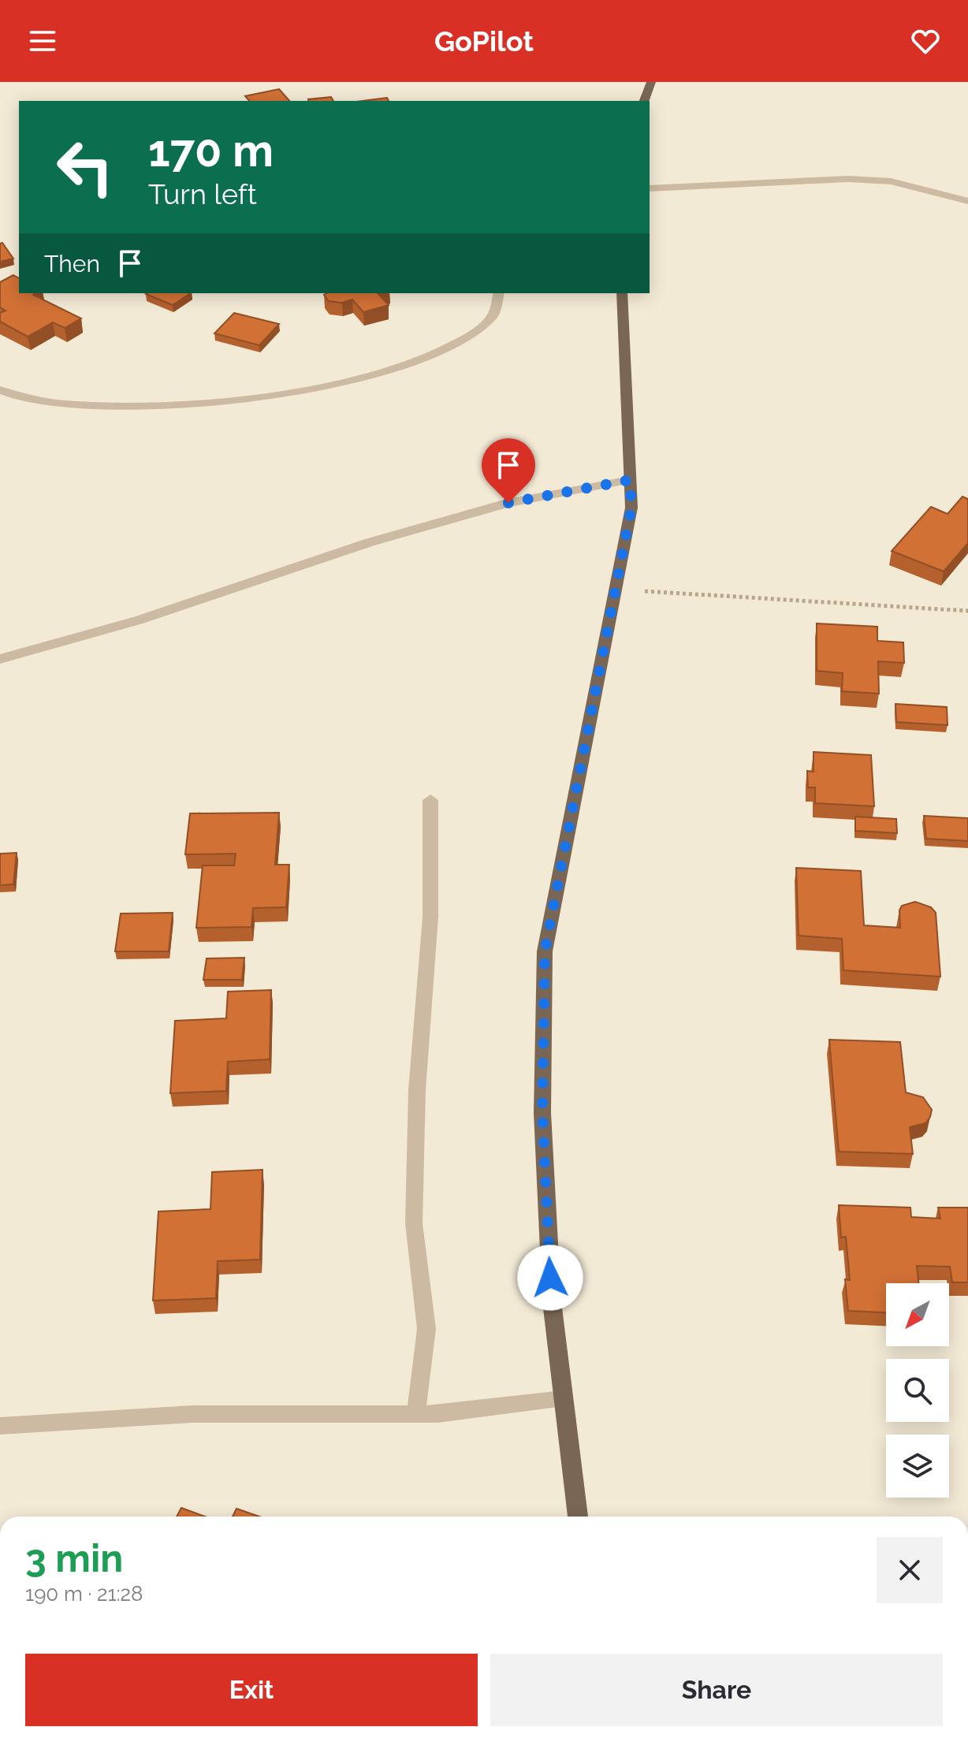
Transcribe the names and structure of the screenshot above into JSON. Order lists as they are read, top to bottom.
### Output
{
  "north": "bottom left",
  "page": {
    "header": "GoPilot",
    "turn": ["170 m", "Turn left"],
    "then": "Then",
    "heading": ["3 min", "190 m · 21:28"],
    "buttons": ["Exit", "Share"]
  }
}
